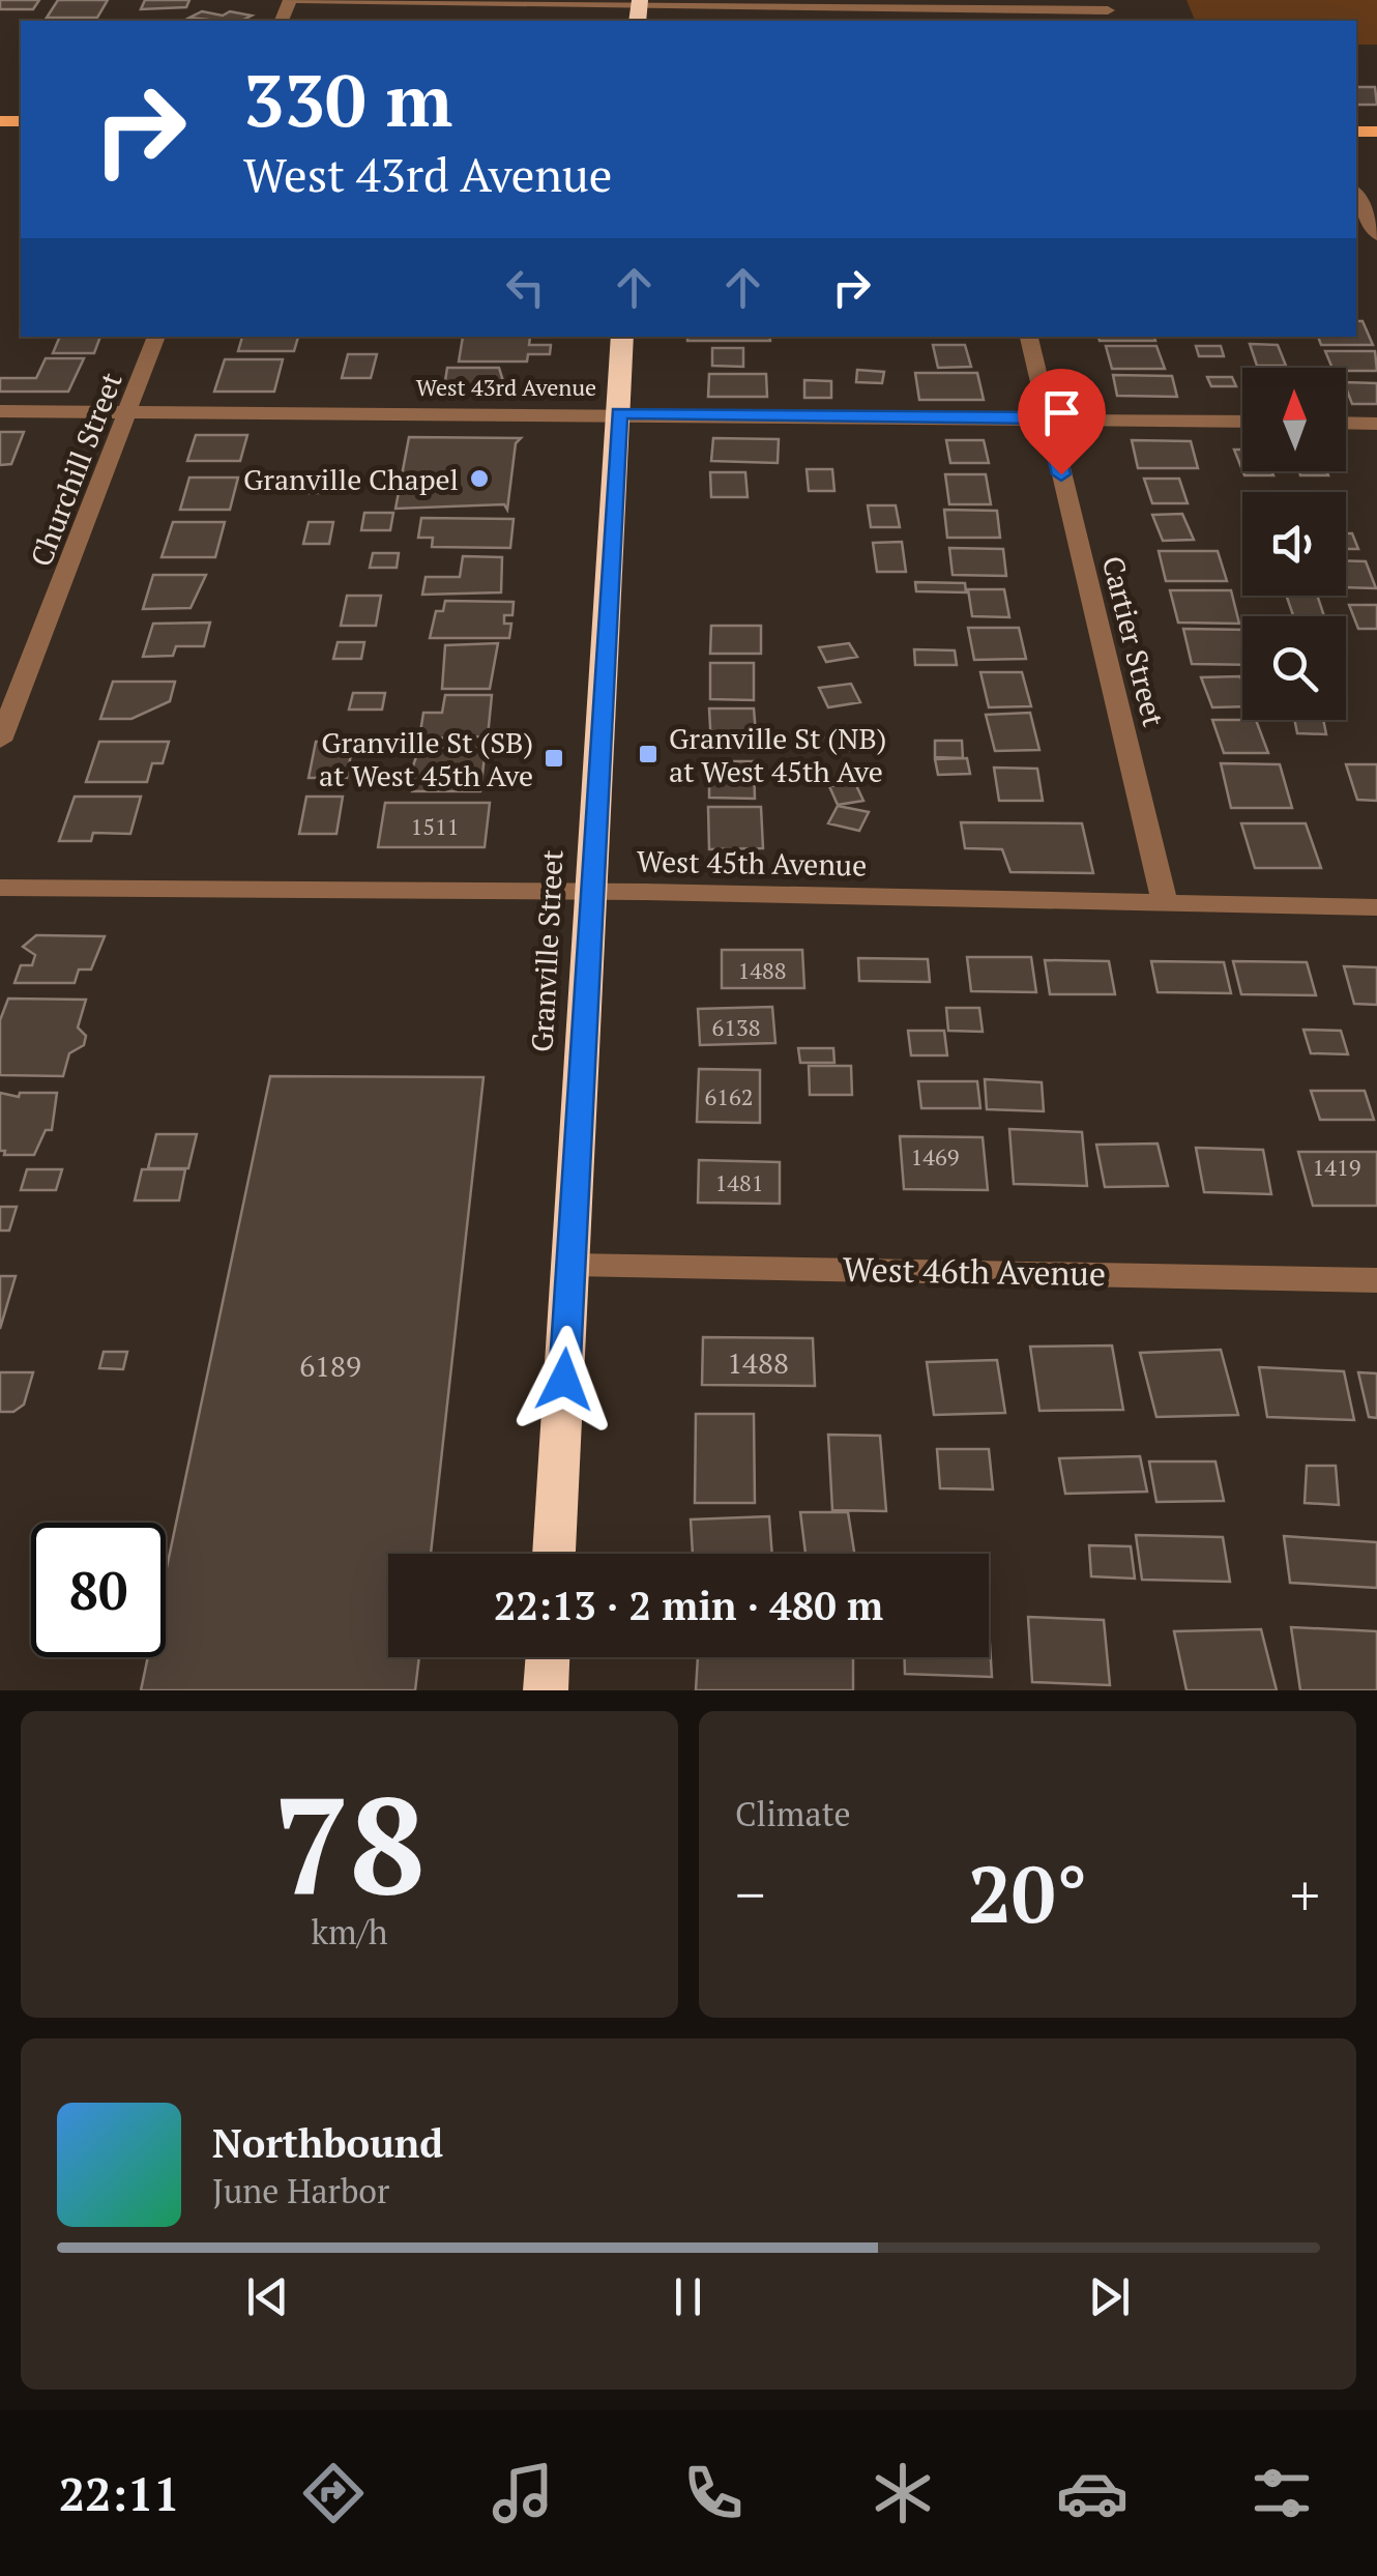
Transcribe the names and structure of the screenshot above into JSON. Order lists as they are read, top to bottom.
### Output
{
  "streets": {
    "highway": ["Granville Street"],
    "street": [
      "West 43rd Avenue",
      "Churchill Street",
      "Cartier Street",
      "West 45th Avenue",
      "West 46th Avenue"
    ]
  },
  "crossings": [
    ["West 43rd Avenue", "Churchill Street"],
    ["West 43rd Avenue", "Cartier Street"],
    ["West 43rd Avenue", "Granville Street"],
    ["Cartier Street", "West 45th Avenue"],
    ["West 45th Avenue", "Granville Street"],
    ["Granville Street", "West 46th Avenue"]
  ],
  "places": {
    "other": ["Granville Chapel"],
    "transit": ["Granville St (NB) at West 45th Ave", "Granville St (SB) at West 45th Ave"]
  },
  "house_numbers": [
    "1511",
    "1488",
    "6138",
    "6162",
    "1469",
    "1419",
    "1481",
    "1488",
    "6189"
  ],
  "north": "top",
  "page": {
    "turn": ["330 m", "West 43rd Avenue"],
    "limit": "80",
    "trip": "22:13 · 2 min · 480 m",
    "tile": [
      ["78", "km/h"],
      "Climate"
    ],
    "heat": ["−", "20°", "+"],
    "song": ["Northbound", "June Harbor"],
    "tabs": "22:11"
  }
}
